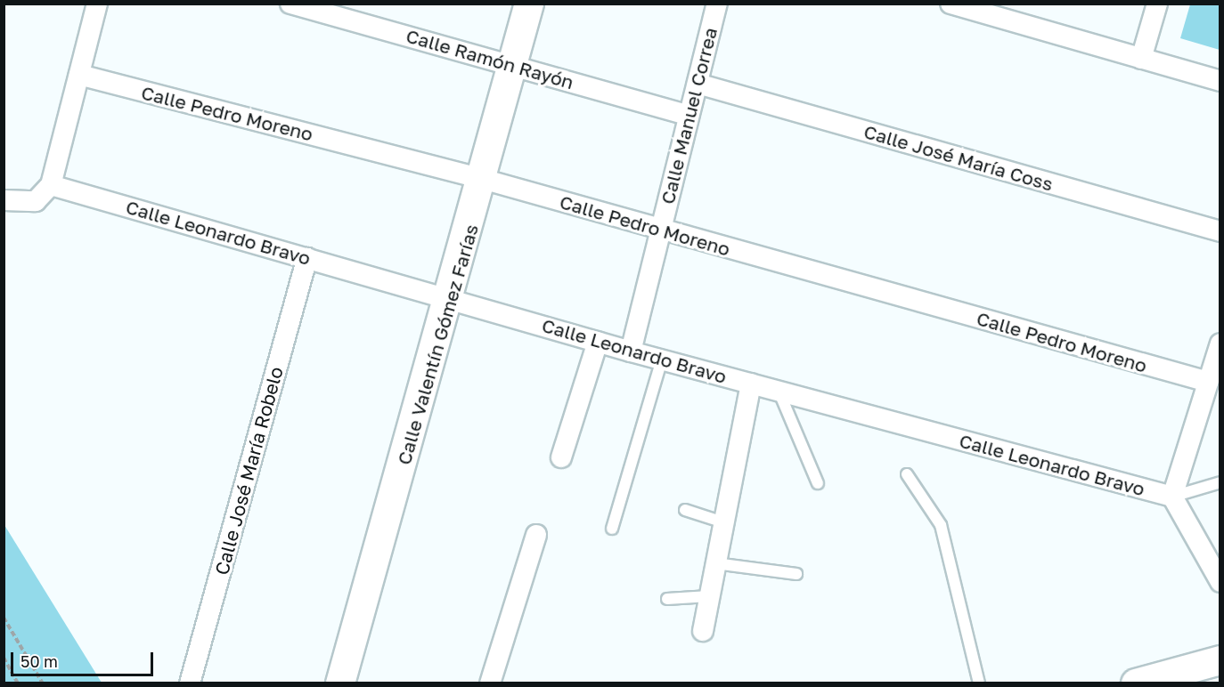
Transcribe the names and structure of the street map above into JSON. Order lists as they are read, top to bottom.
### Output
{
  "streets": {
    "main road": ["Calle Valentín Gómez Farías"],
    "street": [
      "Calle Ramón Rayón",
      "Calle Pedro Moreno",
      "Calle Manuel Correa",
      "Calle José María Coss",
      "Calle Leonardo Bravo",
      "Calle José María Robelo"
    ]
  },
  "crossings": [
    ["Calle Ramón Rayón", "Calle Manuel Correa"],
    ["Calle Ramón Rayón", "Calle Valentín Gómez Farías"],
    ["Calle Pedro Moreno", "Calle Manuel Correa"],
    ["Calle Pedro Moreno", "Calle Valentín Gómez Farías"],
    ["Calle Manuel Correa", "Calle José María Coss"],
    ["Calle Manuel Correa", "Calle Leonardo Bravo"],
    ["Calle Leonardo Bravo", "Calle Valentín Gómez Farías"],
    ["Calle Leonardo Bravo", "Calle José María Robelo"]
  ],
  "scale_bar": "50 m"
}
